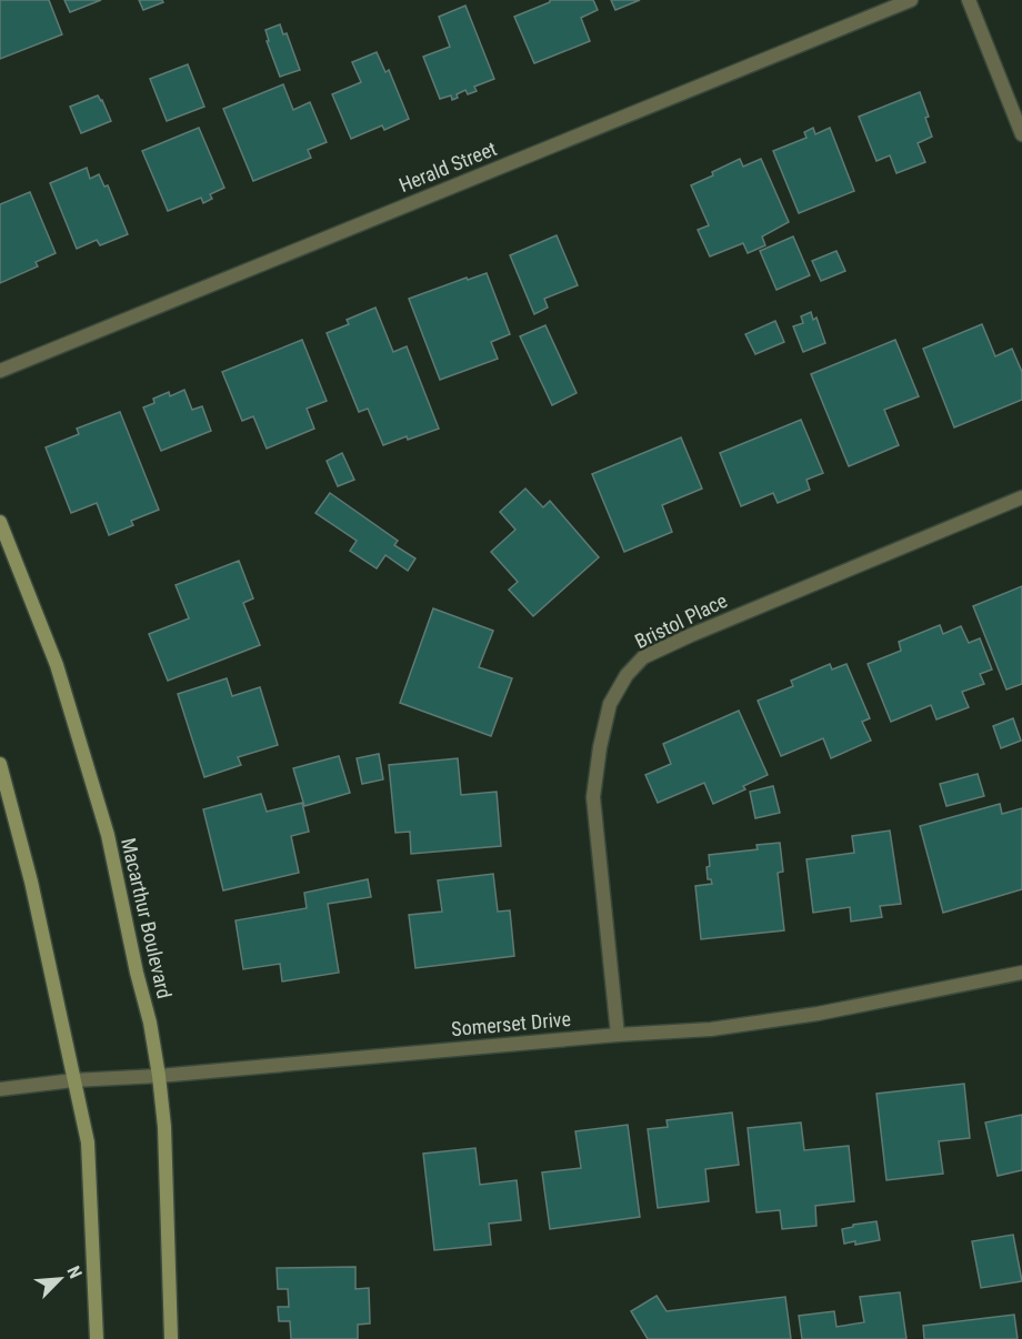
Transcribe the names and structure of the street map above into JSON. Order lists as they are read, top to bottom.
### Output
{
  "streets": {
    "street": [
      "Herald Street",
      "Bristol Place",
      "Macarthur Boulevard",
      "Somerset Drive"
    ]
  },
  "crossings": [
    ["Bristol Place", "Somerset Drive"],
    ["Macarthur Boulevard", "Somerset Drive"]
  ],
  "north": "top right"
}
